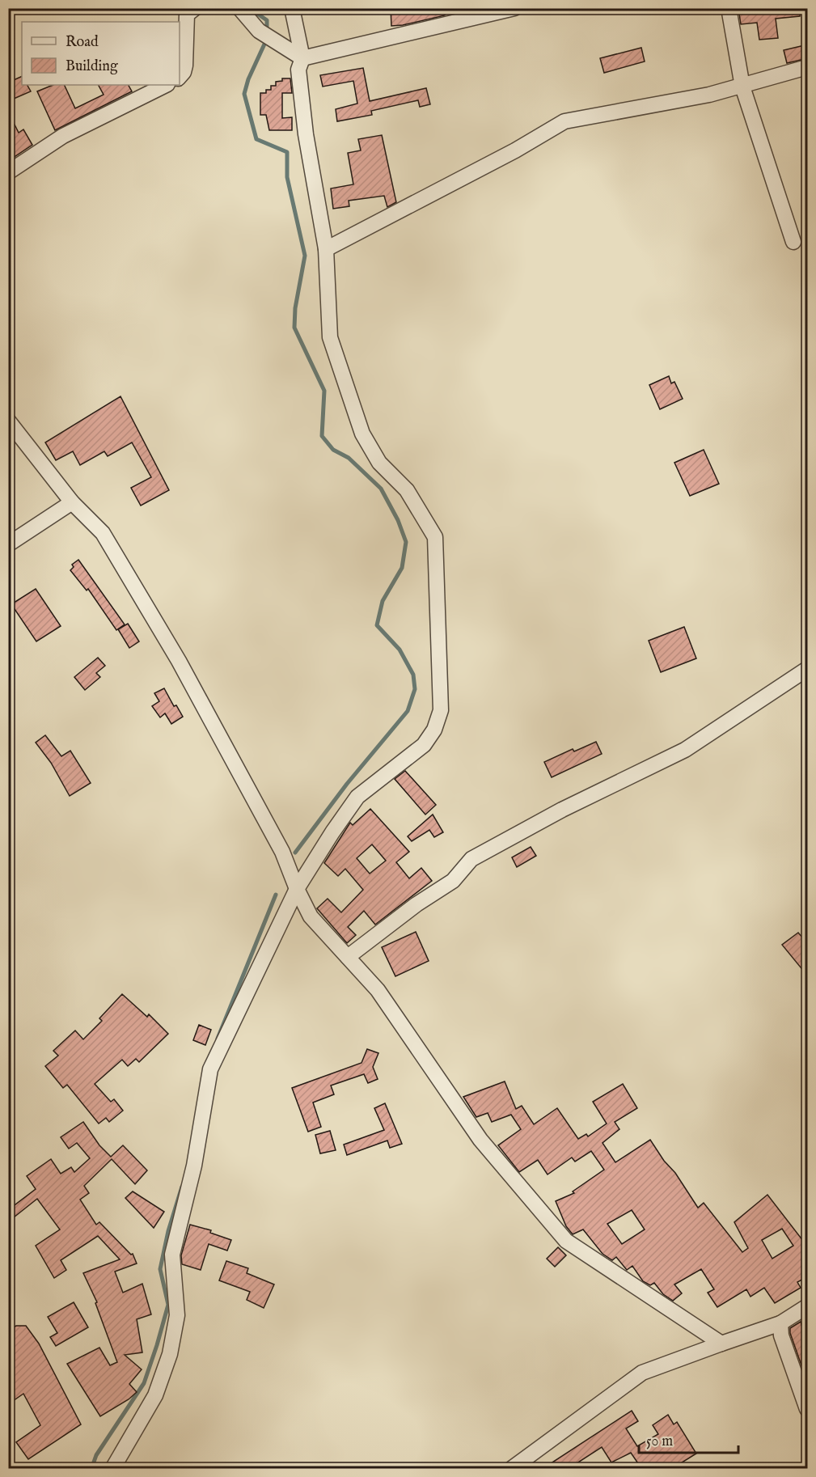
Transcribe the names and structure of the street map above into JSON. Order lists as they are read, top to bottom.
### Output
{
  "legend": ["Road", "Building"],
  "scale_bar": "50 m"
}
